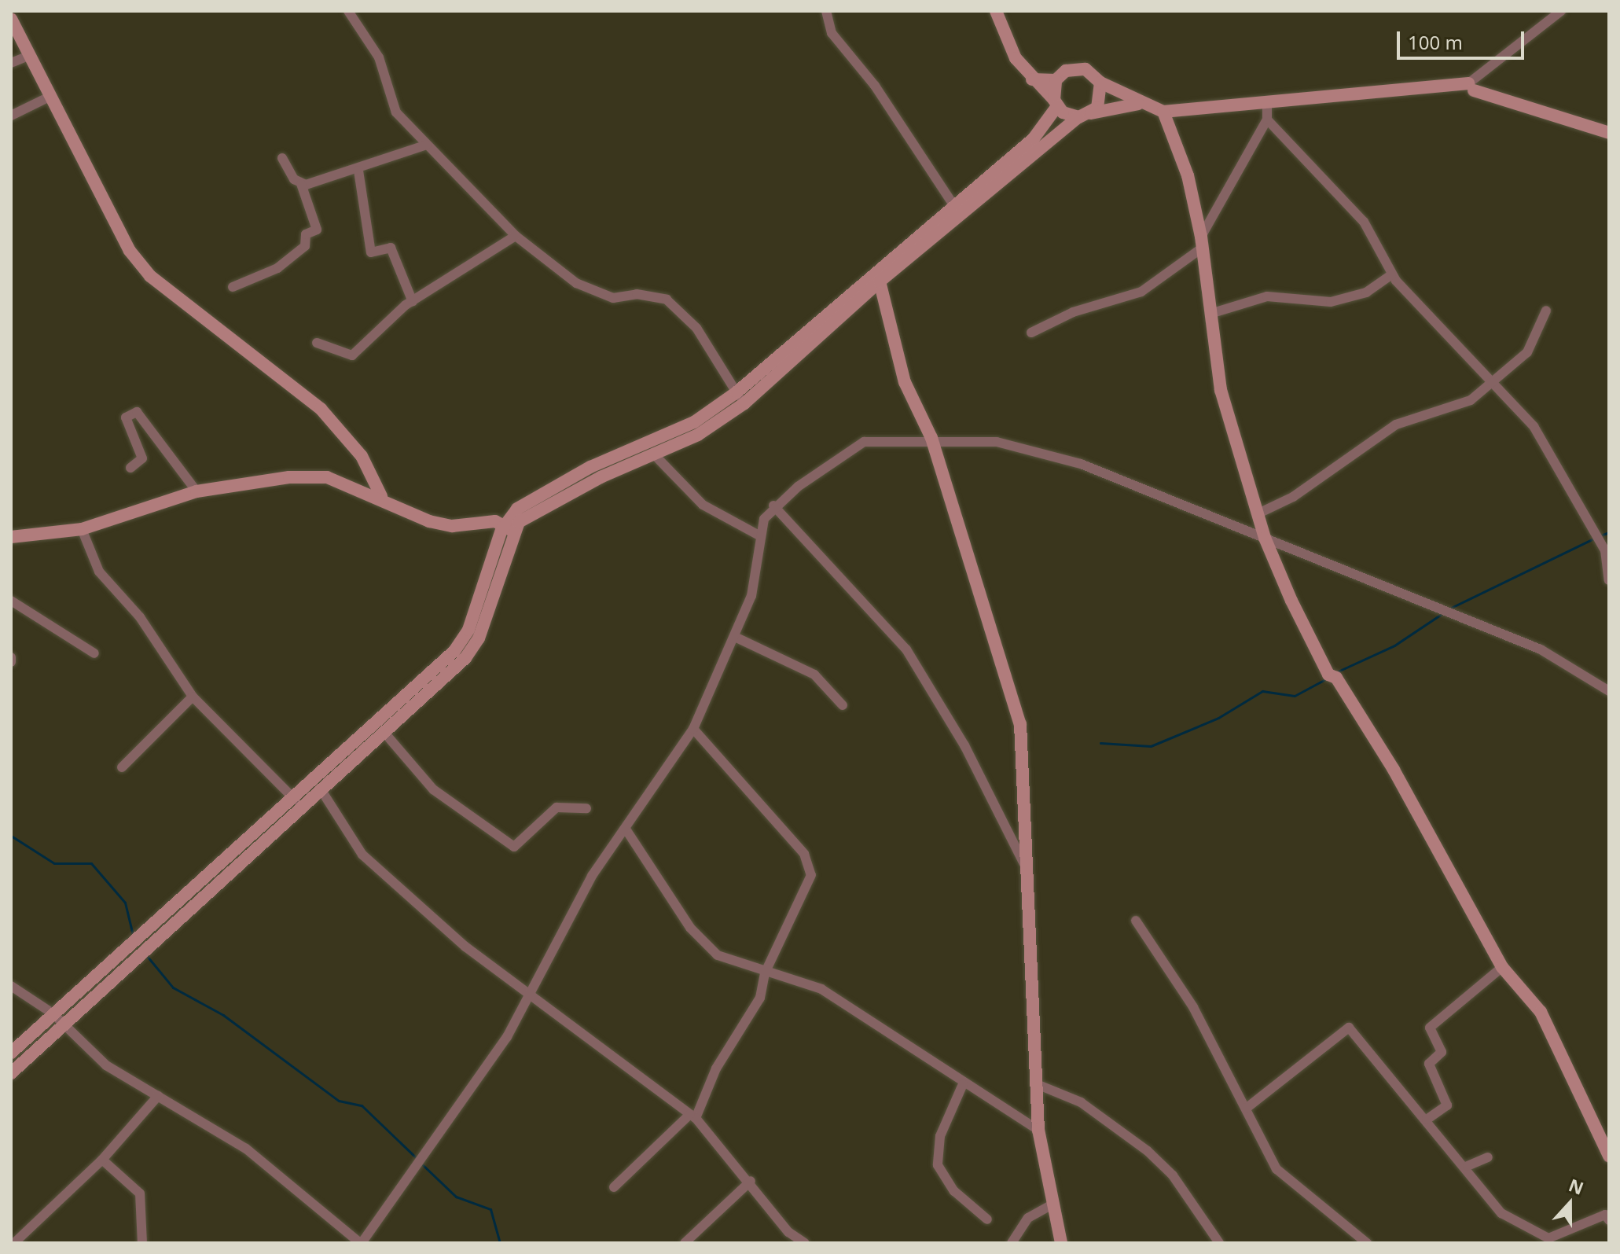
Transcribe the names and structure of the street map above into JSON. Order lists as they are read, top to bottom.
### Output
{
  "scale_bar": "100 m",
  "north": "top"
}
